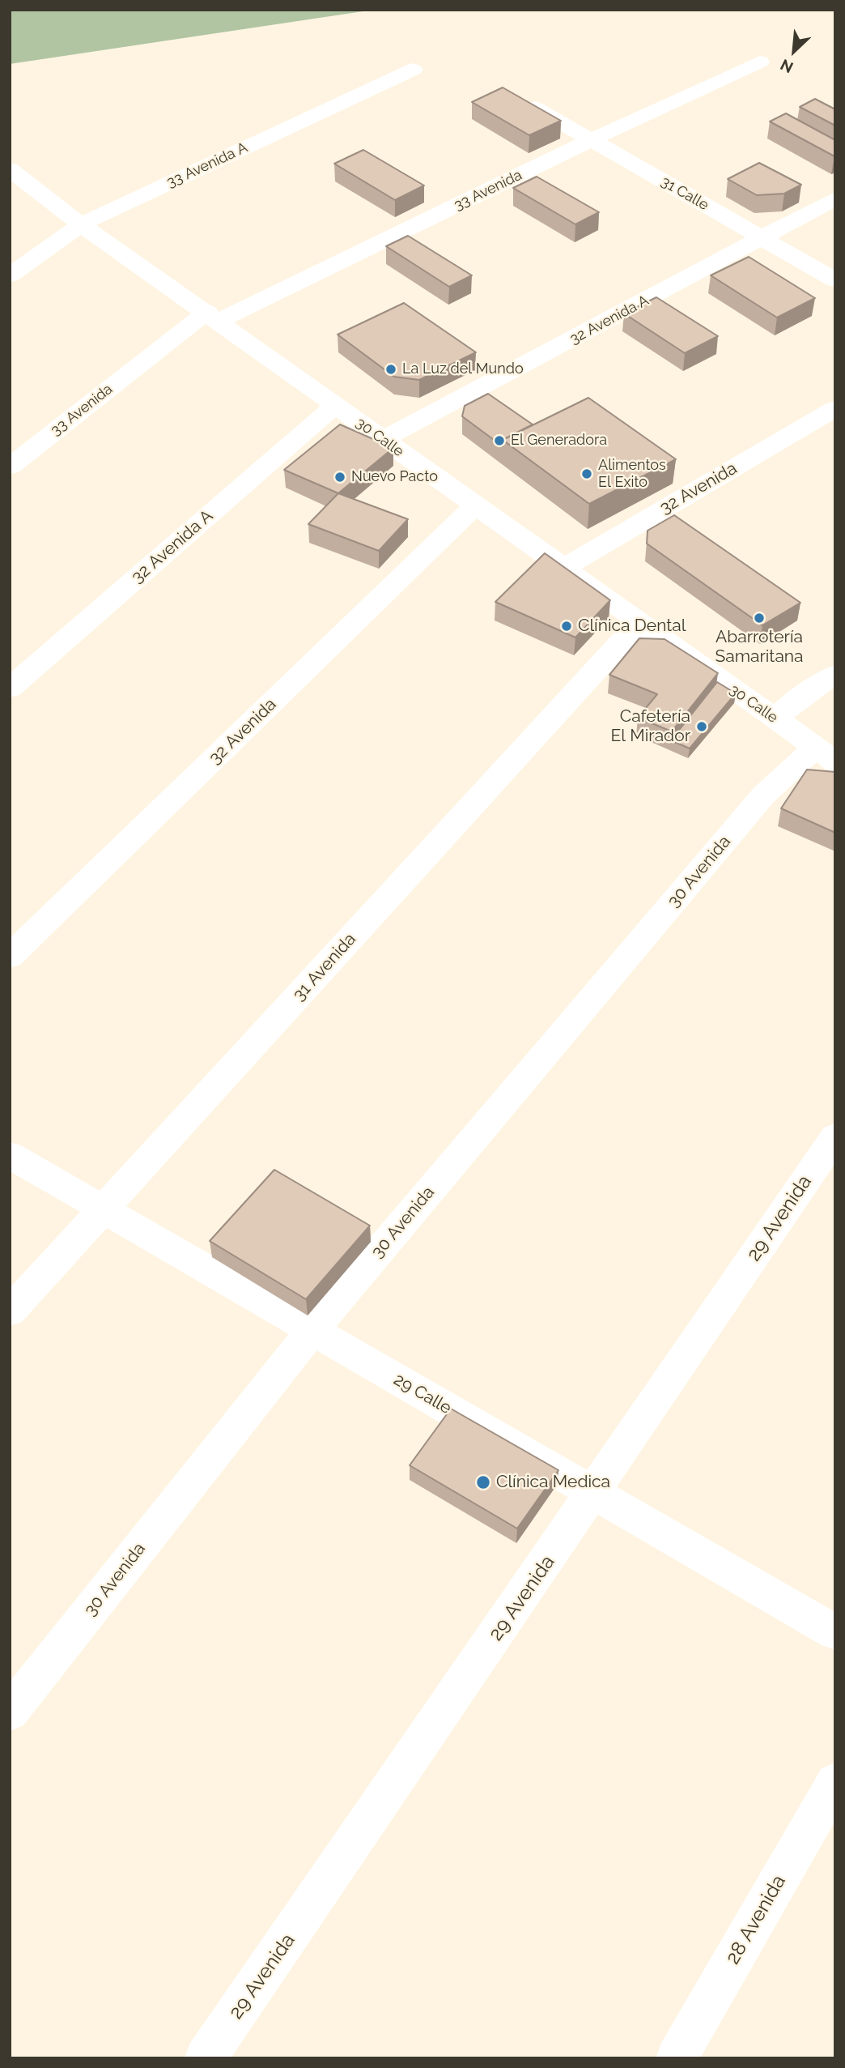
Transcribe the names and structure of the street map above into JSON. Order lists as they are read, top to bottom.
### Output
{
  "streets": {
    "street": [
      "33 Avenida A",
      "33 Avenida",
      "31 Calle",
      "32 Avenida A",
      "30 Calle",
      "32 Avenida",
      "30 Avenida",
      "31 Avenida",
      "29 Avenida",
      "29 Calle",
      "28 Avenida"
    ]
  },
  "crossings": [
    ["33 Avenida A", "30 Calle"],
    ["33 Avenida", "31 Calle"],
    ["33 Avenida", "30 Calle"],
    ["31 Calle", "32 Avenida A"],
    ["32 Avenida A", "30 Calle"],
    ["30 Calle", "32 Avenida"],
    ["30 Calle", "30 Avenida"],
    ["30 Calle", "31 Avenida"],
    ["30 Avenida", "29 Calle"],
    ["31 Avenida", "29 Calle"],
    ["29 Avenida", "29 Calle"]
  ],
  "places": [
    "La Luz del Mundo",
    "El Generadora",
    "Alimentos El Exito",
    "Nuevo Pacto",
    "Abarrotería Samaritana",
    "Clínica Dental",
    "Cafetería El Mirador",
    "Clínica Medica"
  ],
  "north": "bottom left"
}
